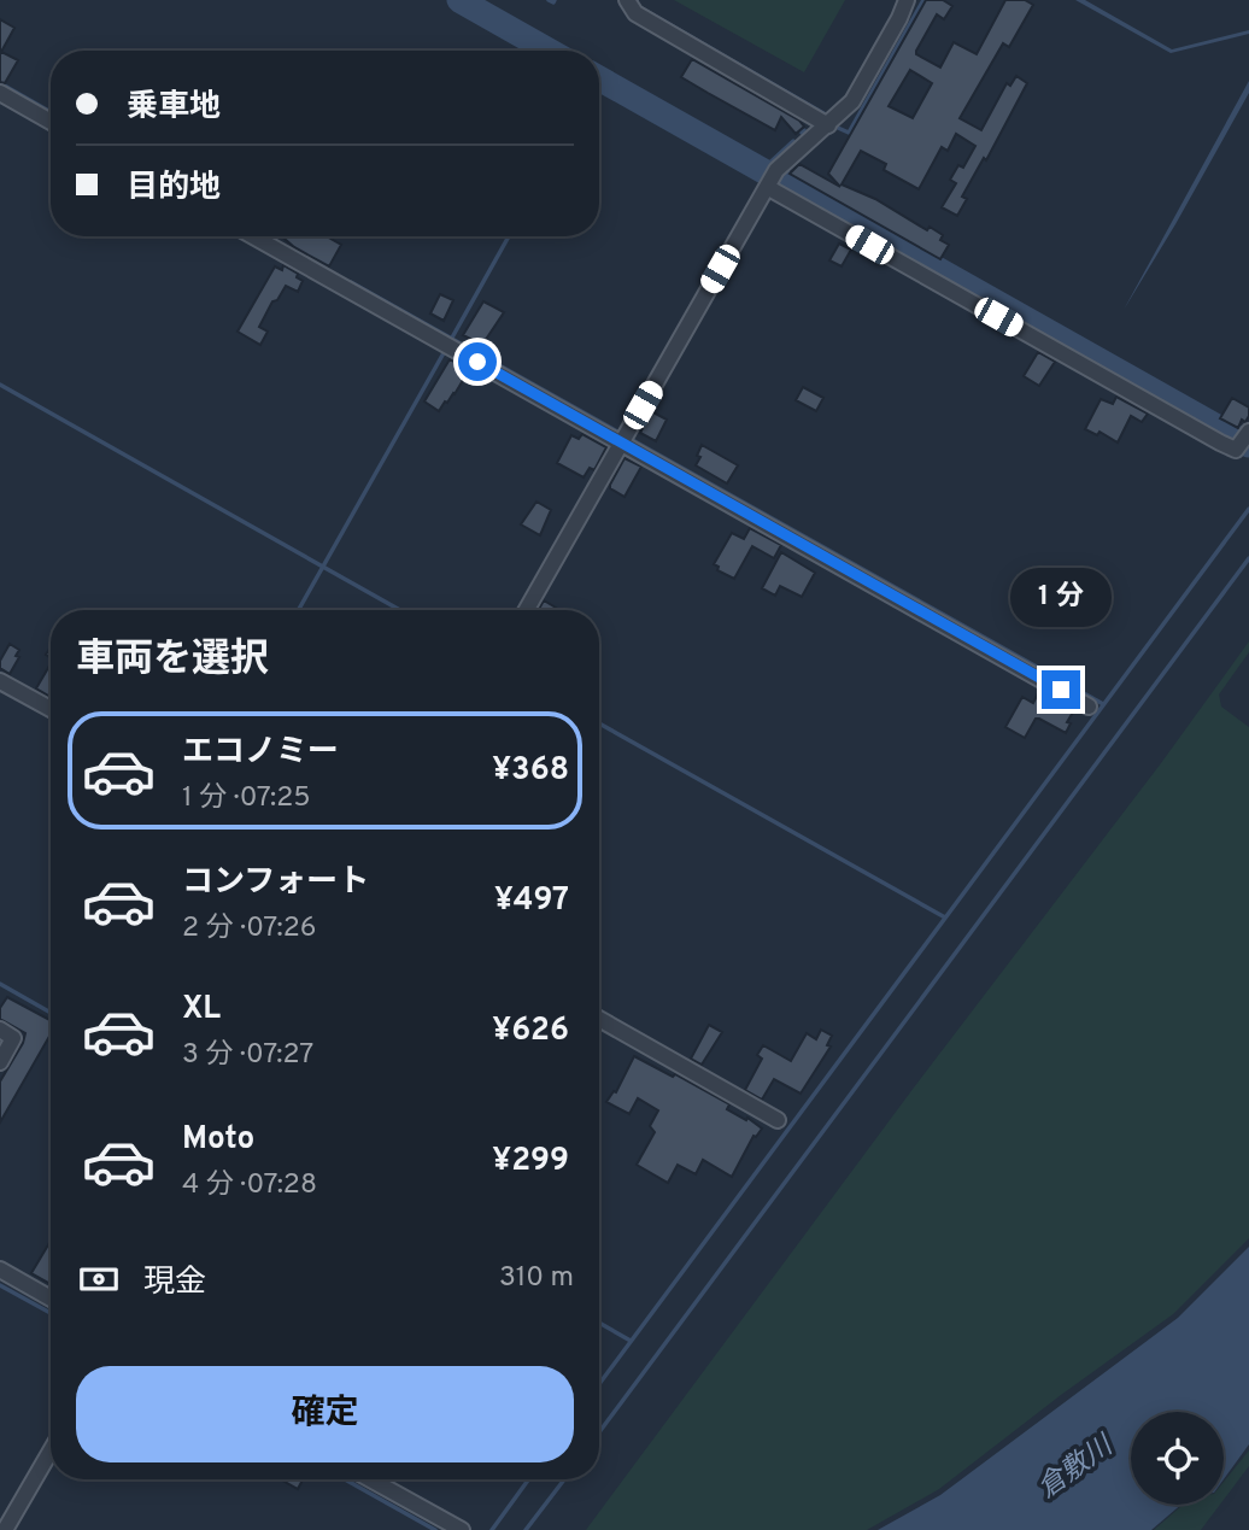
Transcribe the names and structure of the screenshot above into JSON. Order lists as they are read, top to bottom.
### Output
{
  "water": ["倉敷川"],
  "page": {
    "banner": ["乗車地", "目的地"],
    "bubble": "1 分",
    "heading": "車両を選択",
    "list": [
      {
        "name": "エコノミー",
        "note": "1 分 · 07:25",
        "value": "¥368"
      },
      {
        "name": "コンフォート",
        "note": "2 分 · 07:26",
        "value": "¥497"
      },
      {
        "name": "XL",
        "note": "3 分 · 07:27",
        "value": "¥626"
      },
      {
        "name": "Moto",
        "note": "4 分 · 07:28",
        "value": "¥299"
      }
    ],
    "pay": ["現金", "310 m"],
    "buttons": "確定"
  }
}
